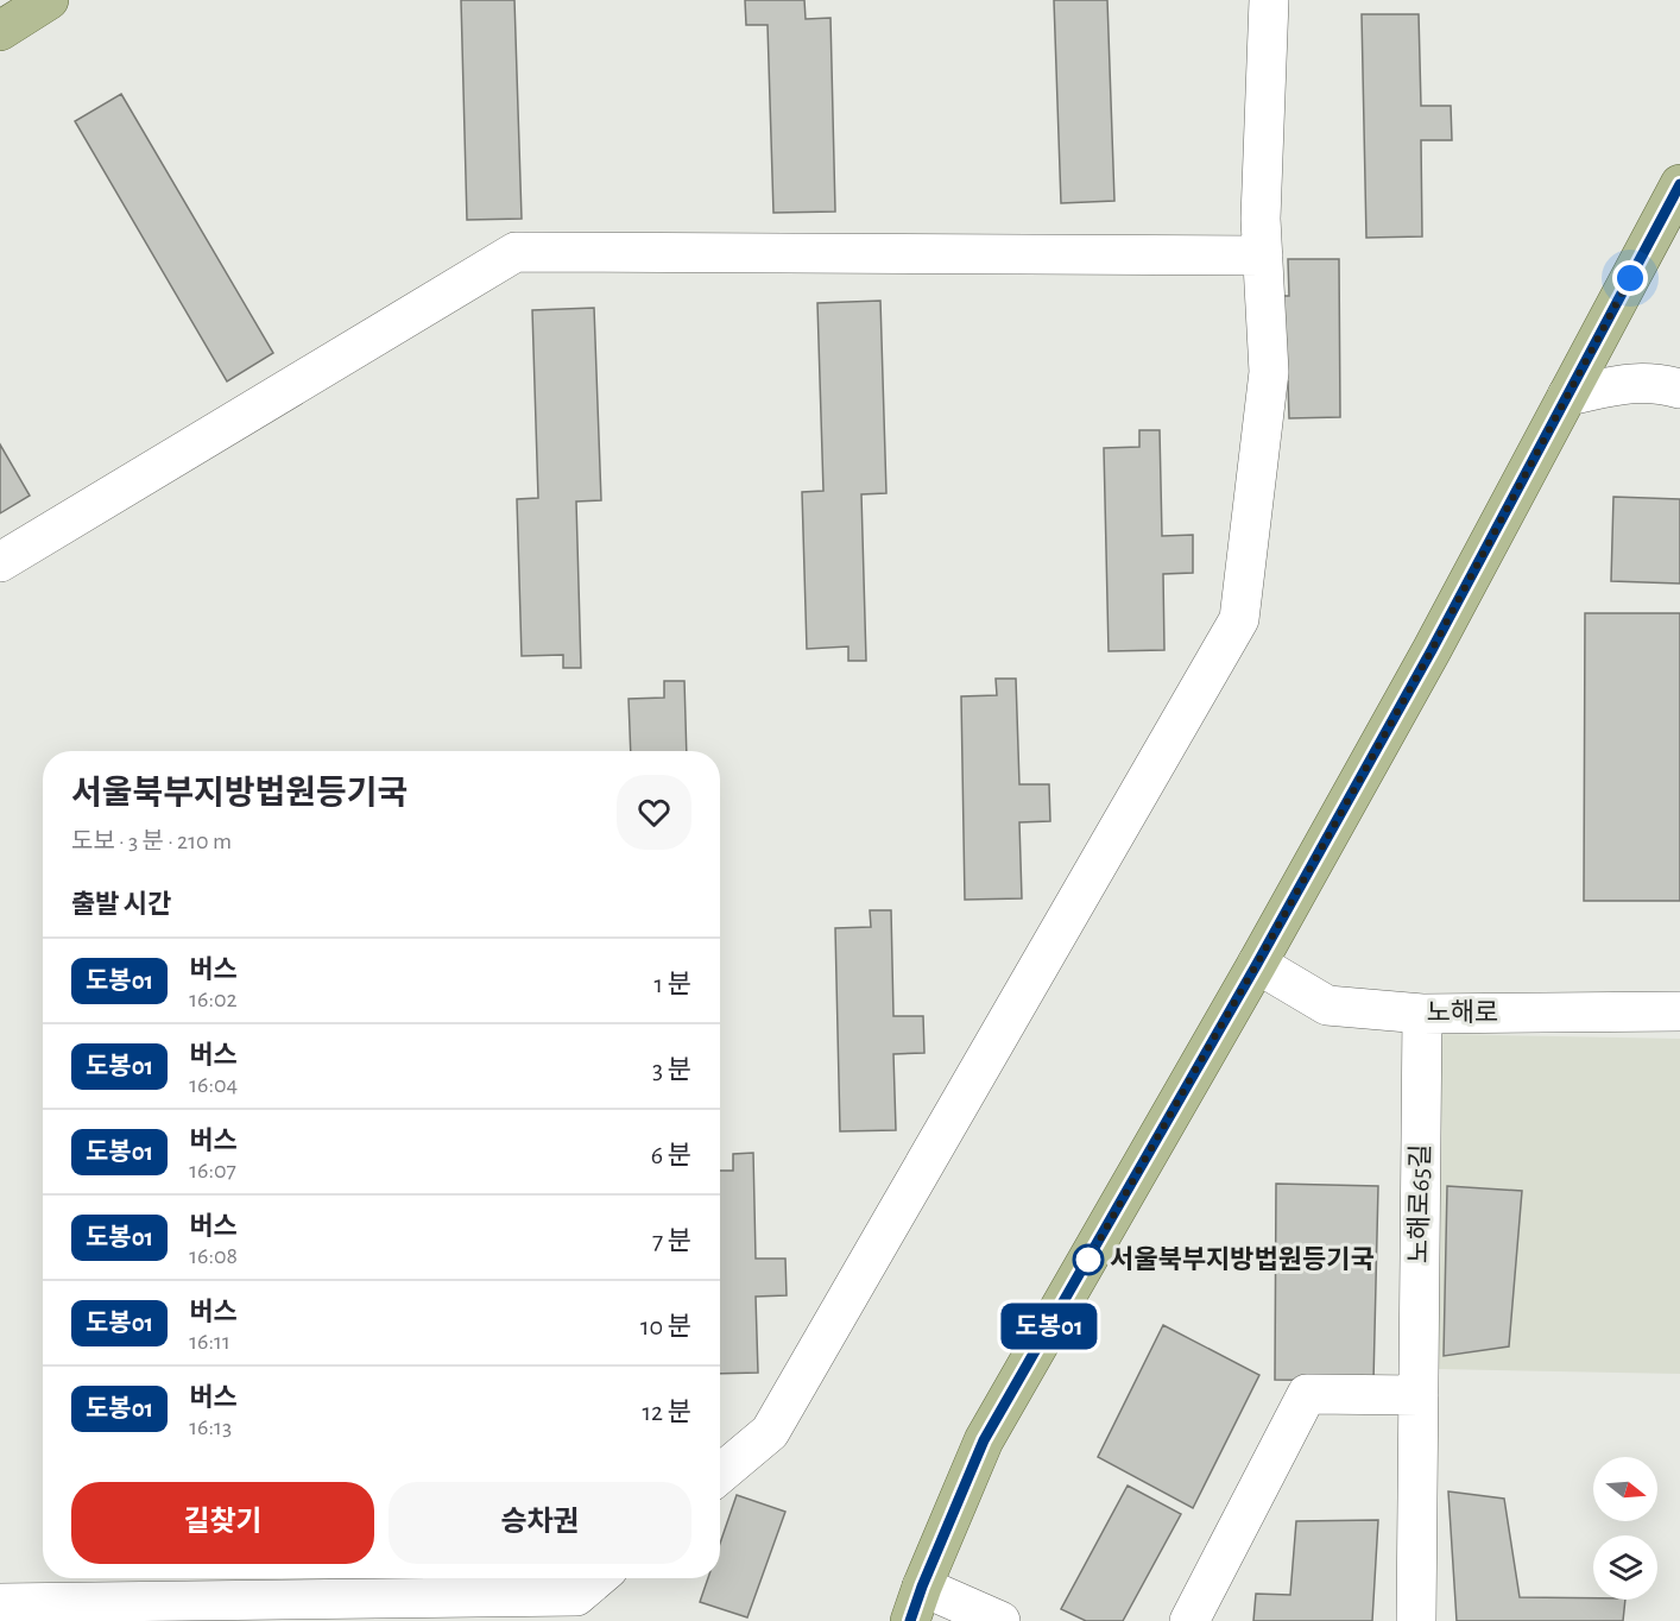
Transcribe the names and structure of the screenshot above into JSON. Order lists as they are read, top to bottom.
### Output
{
  "streets": {
    "street": ["노해로", "노해로65길"]
  },
  "crossings": [
    ["노해로", "노해로65길"]
  ],
  "places": ["서울북부지방법원등기국"],
  "lines": ["bus line 도봉01"],
  "north": "right",
  "page": {
    "on_map": "도봉01",
    "heading": [
      ["서울북부지방법원등기국", "도보 · 3 분 · 210 m"],
      "출발 시간"
    ],
    "list": [
      {
        "mark": "도봉01",
        "name": "버스",
        "note": "16:02",
        "value": "1 분"
      },
      {
        "mark": "도봉01",
        "name": "버스",
        "note": "16:04",
        "value": "3 분"
      },
      {
        "mark": "도봉01",
        "name": "버스",
        "note": "16:07",
        "value": "6 분"
      },
      {
        "mark": "도봉01",
        "name": "버스",
        "note": "16:08",
        "value": "7 분"
      },
      {
        "mark": "도봉01",
        "name": "버스",
        "note": "16:11",
        "value": "10 분"
      },
      {
        "mark": "도봉01",
        "name": "버스",
        "note": "16:13",
        "value": "12 분"
      }
    ],
    "buttons": ["길찾기", "승차권"]
  }
}
